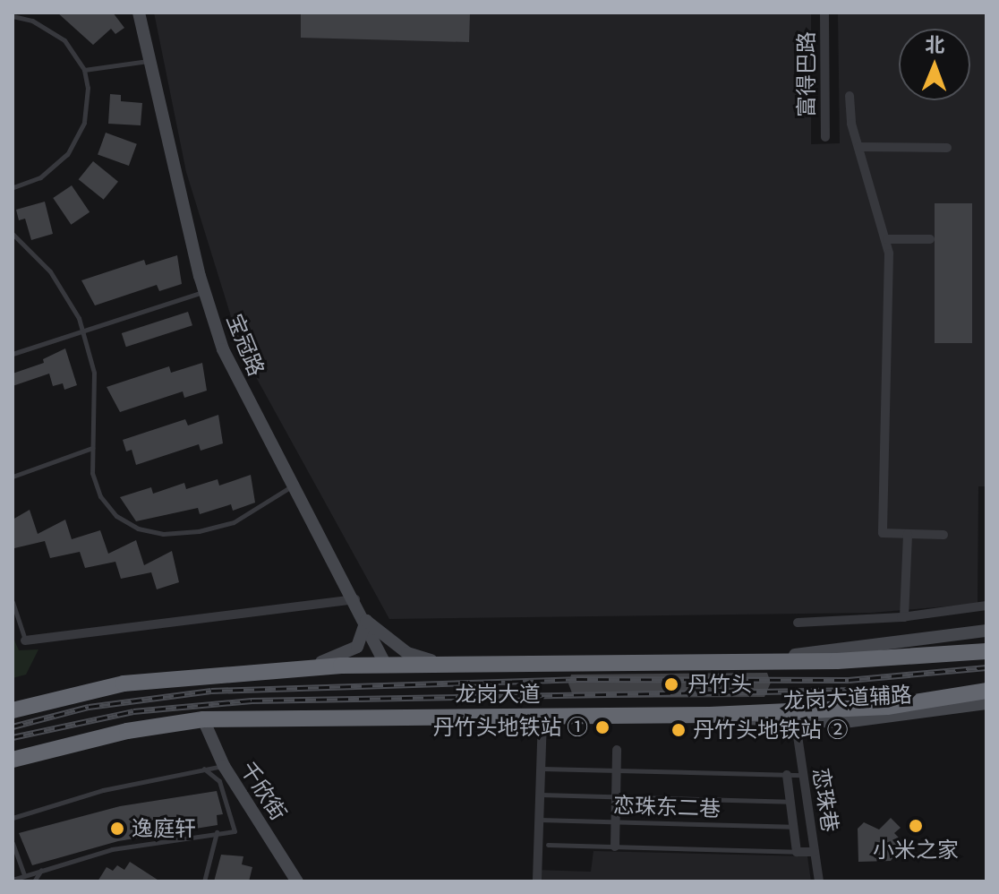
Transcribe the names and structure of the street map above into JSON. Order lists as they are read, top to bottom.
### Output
{
  "streets": {
    "highway": ["龙岗大道"],
    "street": [
      "富得巴路",
      "宝冠路",
      "龙岗大道辅路",
      "千欣街",
      "恋珠巷"
    ],
    "lane": ["恋珠东二巷"]
  },
  "crossings": [
    ["宝冠路", "龙岗大道"],
    ["龙岗大道", "龙岗大道辅路"],
    ["龙岗大道", "千欣街"],
    ["龙岗大道辅路", "恋珠巷"]
  ],
  "places": [
    "丹竹头",
    "丹竹头地铁站 ①",
    "丹竹头地铁站 ②",
    "小米之家",
    "逸庭轩"
  ],
  "north": "top"
}
